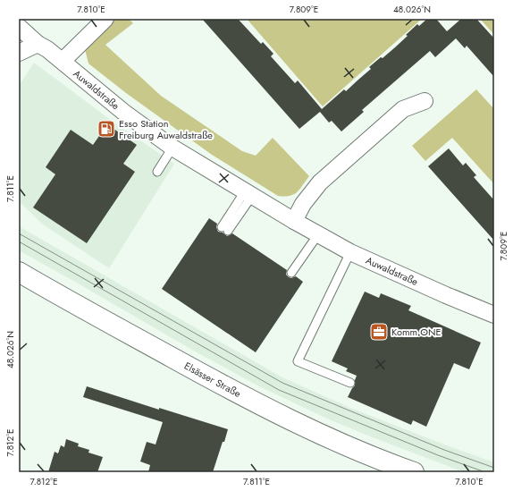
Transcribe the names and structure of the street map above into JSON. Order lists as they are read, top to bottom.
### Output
{
  "streets": {
    "main road": ["Elsässer Straße"],
    "street": ["Auwaldstraße"]
  },
  "places": {
    "fuel station": ["Esso Station Freiburg Auwaldstraße"],
    "office": ["Komm.ONE"]
  },
  "coordinates": [
    "7.810°E",
    "7.809°E",
    "48.026°N",
    "7.811°E",
    "7.812°E"
  ]
}
